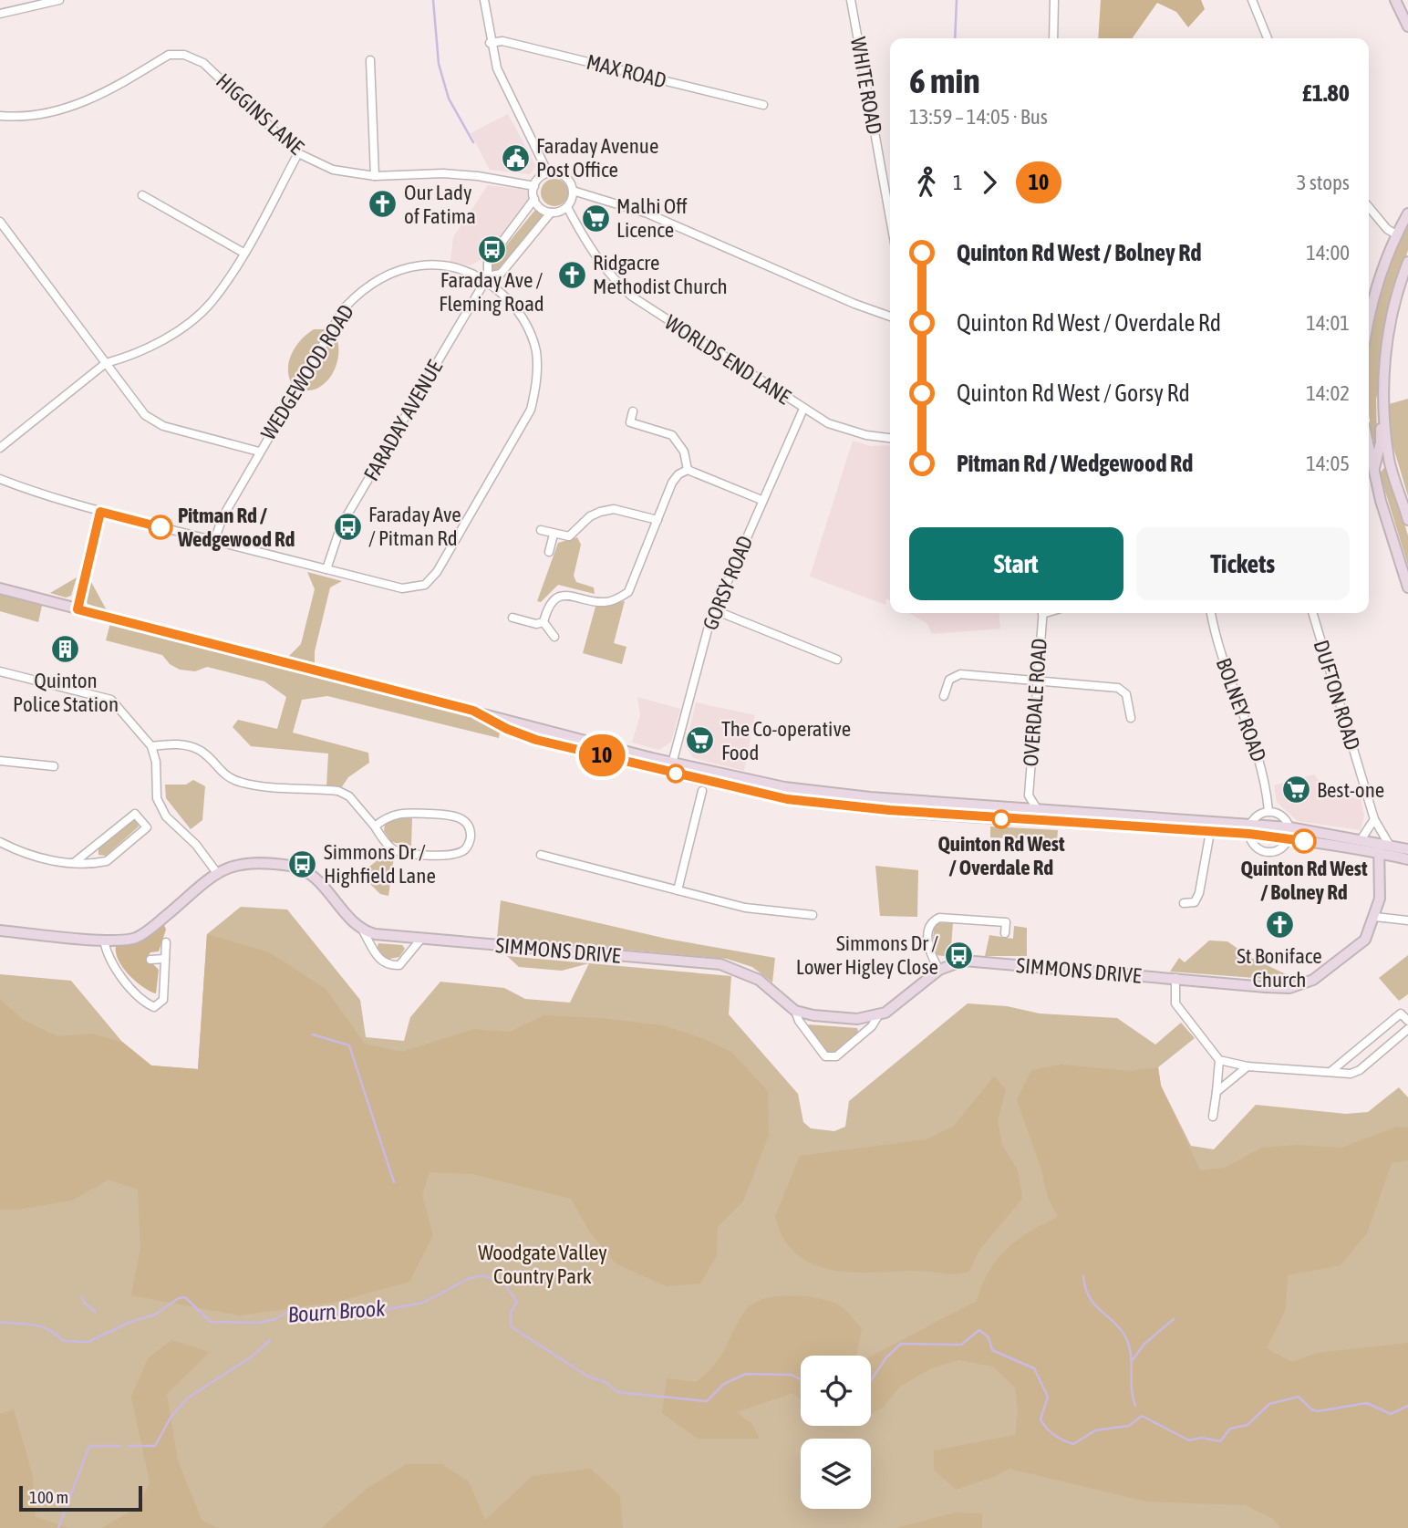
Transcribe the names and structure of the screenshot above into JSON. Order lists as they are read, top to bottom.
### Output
{
  "streets": {
    "street": [
      "MAX ROAD",
      "WHITE ROAD",
      "HIGGINS LANE",
      "WORLDS END LANE",
      "WEDGEWOOD ROAD",
      "FARADAY AVENUE",
      "GORSY ROAD",
      "DUFTON ROAD",
      "OVERDALE ROAD",
      "BOLNEY ROAD",
      "SIMMONS DRIVE"
    ]
  },
  "crossings": [
    ["HIGGINS LANE", "WORLDS END LANE"],
    ["HIGGINS LANE", "FARADAY AVENUE"],
    ["WORLDS END LANE", "FARADAY AVENUE"],
    ["WORLDS END LANE", "GORSY ROAD"],
    ["WEDGEWOOD ROAD", "FARADAY AVENUE"]
  ],
  "water": ["Bourn Brook"],
  "parks": ["Woodgate Valley Country Park"],
  "places": {
    "public building": ["Faraday Avenue Post Office"],
    "church": ["Our Lady of Fatima", "Ridgacre Methodist Church", "St Boniface Church"],
    "supermarket": ["Malhi Off Licence", "The Co-operative Food", "Best-one"],
    "bus stop": [
      "Faraday Ave / Fleming Road",
      "Faraday Ave / Pitman Rd",
      "Simmons Dr / Highfield Lane",
      "Simmons Dr / Lower Higley Close"
    ],
    "other": ["Pitman Rd / Wedgewood Rd", "Quinton Rd West / Overdale Rd", "Quinton Rd West / Bolney Rd"],
    "building": ["Quinton Police Station"]
  },
  "lines": ["bus line 10"],
  "scale_bar": "100 m",
  "page": {
    "on_map": "10",
    "heading": ["6 min", "13:59 – 14:05 · Bus", "£1.80"],
    "legs": ["1", "10", "3 stops"],
    "list": [
      {
        "name": "Quinton Rd West / Bolney Rd",
        "value": "14:00"
      },
      {
        "name": "Quinton Rd West / Overdale Rd",
        "value": "14:01"
      },
      {
        "name": "Quinton Rd West / Gorsy Rd",
        "value": "14:02"
      },
      {
        "name": "Pitman Rd / Wedgewood Rd",
        "value": "14:05"
      }
    ],
    "buttons": ["Start", "Tickets"],
    "scale": "100 m"
  }
}
